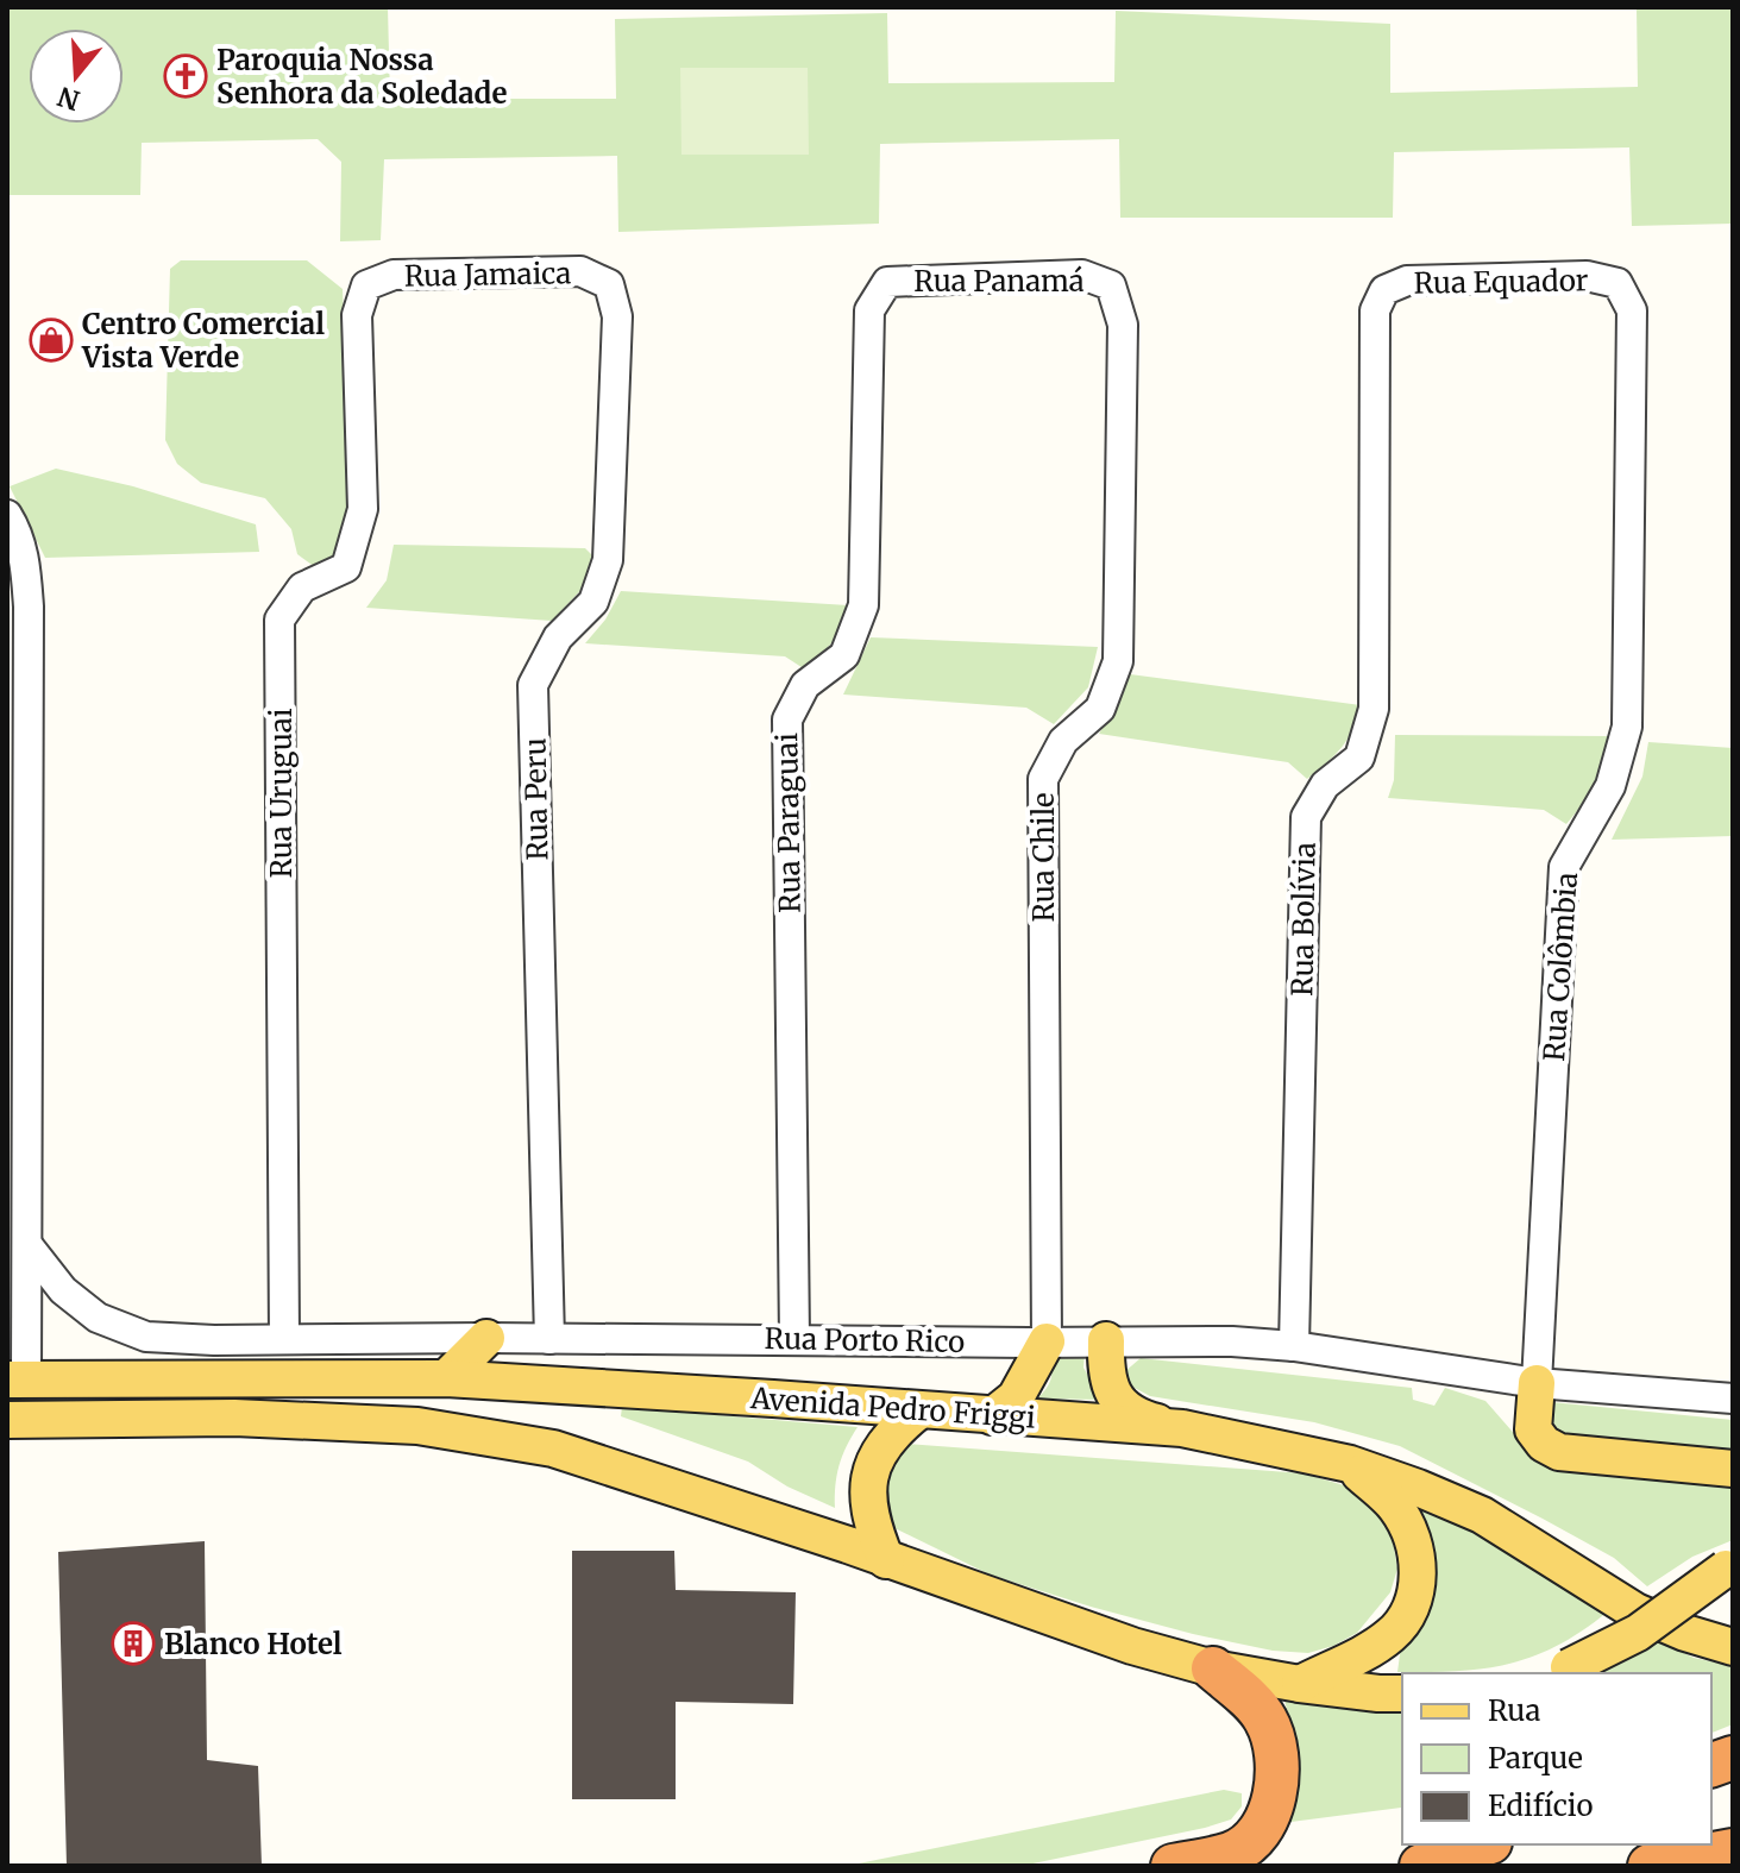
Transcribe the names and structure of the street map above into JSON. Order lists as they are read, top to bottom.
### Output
{
  "streets": {
    "main road": ["Avenida Pedro Friggi"],
    "street": [
      "Rua Jamaica",
      "Rua Panamá",
      "Rua Equador",
      "Rua Uruguai",
      "Rua Peru",
      "Rua Paraguai",
      "Rua Chile",
      "Rua Bolívia",
      "Rua Colômbia",
      "Rua Porto Rico"
    ]
  },
  "crossings": [
    ["Rua Jamaica", "Rua Uruguai"],
    ["Rua Jamaica", "Rua Peru"],
    ["Rua Panamá", "Rua Paraguai"],
    ["Rua Panamá", "Rua Chile"],
    ["Rua Equador", "Rua Bolívia"],
    ["Rua Equador", "Rua Colômbia"],
    ["Rua Uruguai", "Rua Porto Rico"],
    ["Rua Peru", "Rua Porto Rico"],
    ["Rua Paraguai", "Rua Porto Rico"],
    ["Rua Chile", "Rua Porto Rico"],
    ["Rua Bolívia", "Rua Porto Rico"],
    ["Rua Colômbia", "Rua Porto Rico"]
  ],
  "places": {
    "church": ["Paroquia Nossa Senhora da Soledade"],
    "shop": ["Centro Comercial Vista Verde"],
    "building": ["Blanco Hotel"]
  },
  "legend": ["Rua", "Parque", "Edifício"],
  "north": "bottom"
}
